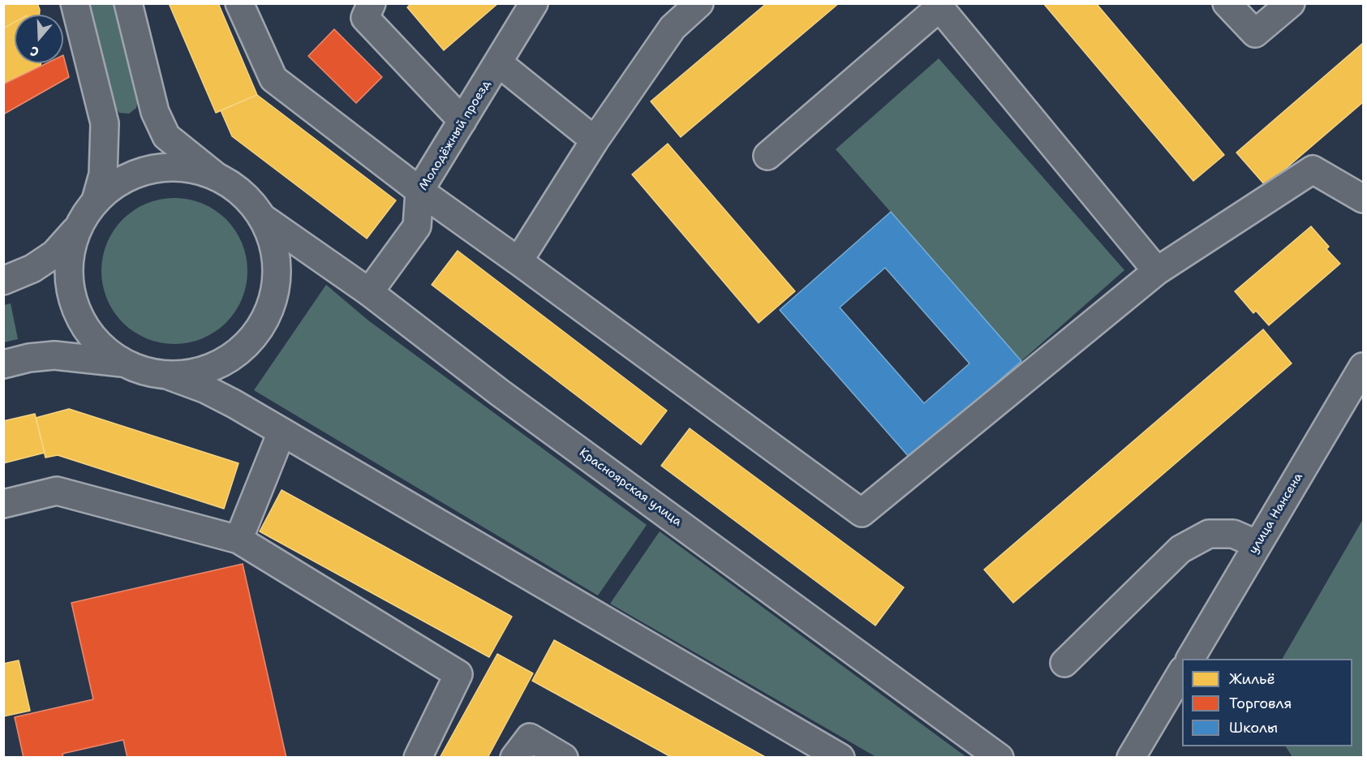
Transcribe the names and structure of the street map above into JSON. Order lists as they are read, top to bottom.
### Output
{
  "streets": {
    "main road": ["Молодёжный проезд", "Красноярская улица", "улица Нансена"]
  },
  "crossings": [
    ["Молодёжный проезд", "Красноярская улица"]
  ],
  "legend": ["Жильё", "Торговля", "Школы"],
  "north": "bottom"
}
